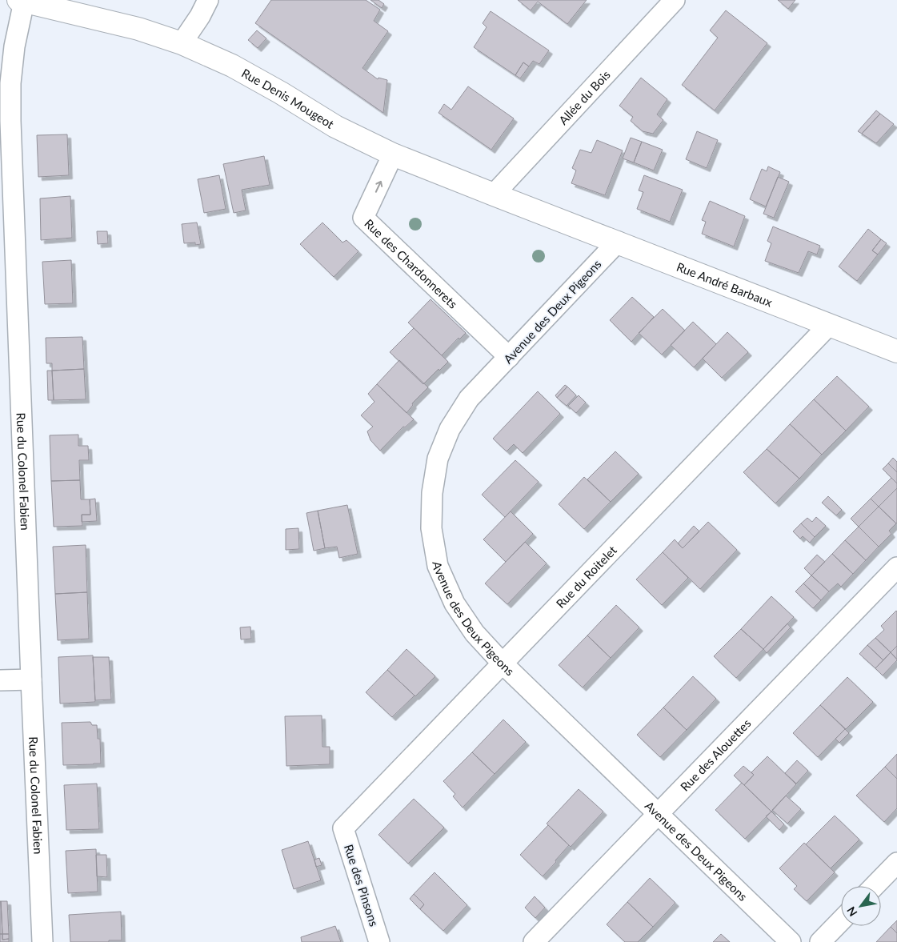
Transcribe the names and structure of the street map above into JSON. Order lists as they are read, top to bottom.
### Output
{
  "streets": {
    "street": [
      "Allée du Bois",
      "Rue Denis Mougeot",
      "Rue des Chardonnerets",
      "Rue André Barbaux",
      "Avenue des Deux Pigeons",
      "Rue du Colonel Fabien",
      "Rue du Roitelet",
      "Rue des Alouettes",
      "Rue des Pinsons"
    ]
  },
  "crossings": [
    ["Allée du Bois", "Rue Denis Mougeot"],
    ["Rue Denis Mougeot", "Rue des Chardonnerets"],
    ["Rue Denis Mougeot", "Rue André Barbaux"],
    ["Rue Denis Mougeot", "Rue du Colonel Fabien"],
    ["Rue des Chardonnerets", "Avenue des Deux Pigeons"],
    ["Rue André Barbaux", "Avenue des Deux Pigeons"],
    ["Rue André Barbaux", "Rue du Roitelet"],
    ["Avenue des Deux Pigeons", "Rue du Roitelet"],
    ["Avenue des Deux Pigeons", "Rue des Alouettes"],
    ["Rue du Roitelet", "Rue des Pinsons"]
  ],
  "one_way": ["Rue des Chardonnerets"],
  "north": "bottom left"
}
